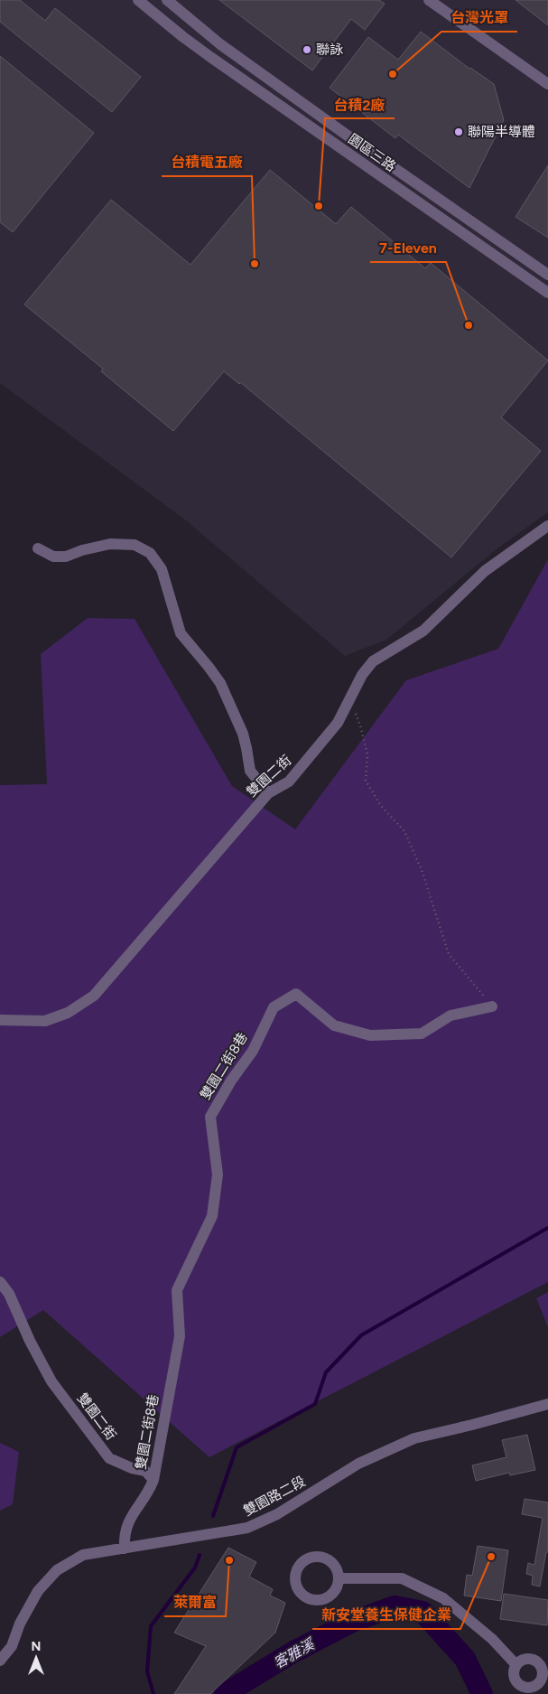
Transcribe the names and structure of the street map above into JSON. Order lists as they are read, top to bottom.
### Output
{
  "streets": {
    "street": [
      "園區三路",
      "雙園二街",
      "雙園二街8巷",
      "雙園路二段"
    ]
  },
  "crossings": [
    ["雙園二街", "雙園二街8巷"]
  ],
  "water": ["客雅溪"],
  "places": [
    "聯詠",
    "台灣光罩",
    "聯陽半導體",
    "台積2廠",
    "台積電五廠",
    "7-Eleven",
    "新安堂養生保健企業",
    "萊爾富"
  ],
  "north": "top"
}
